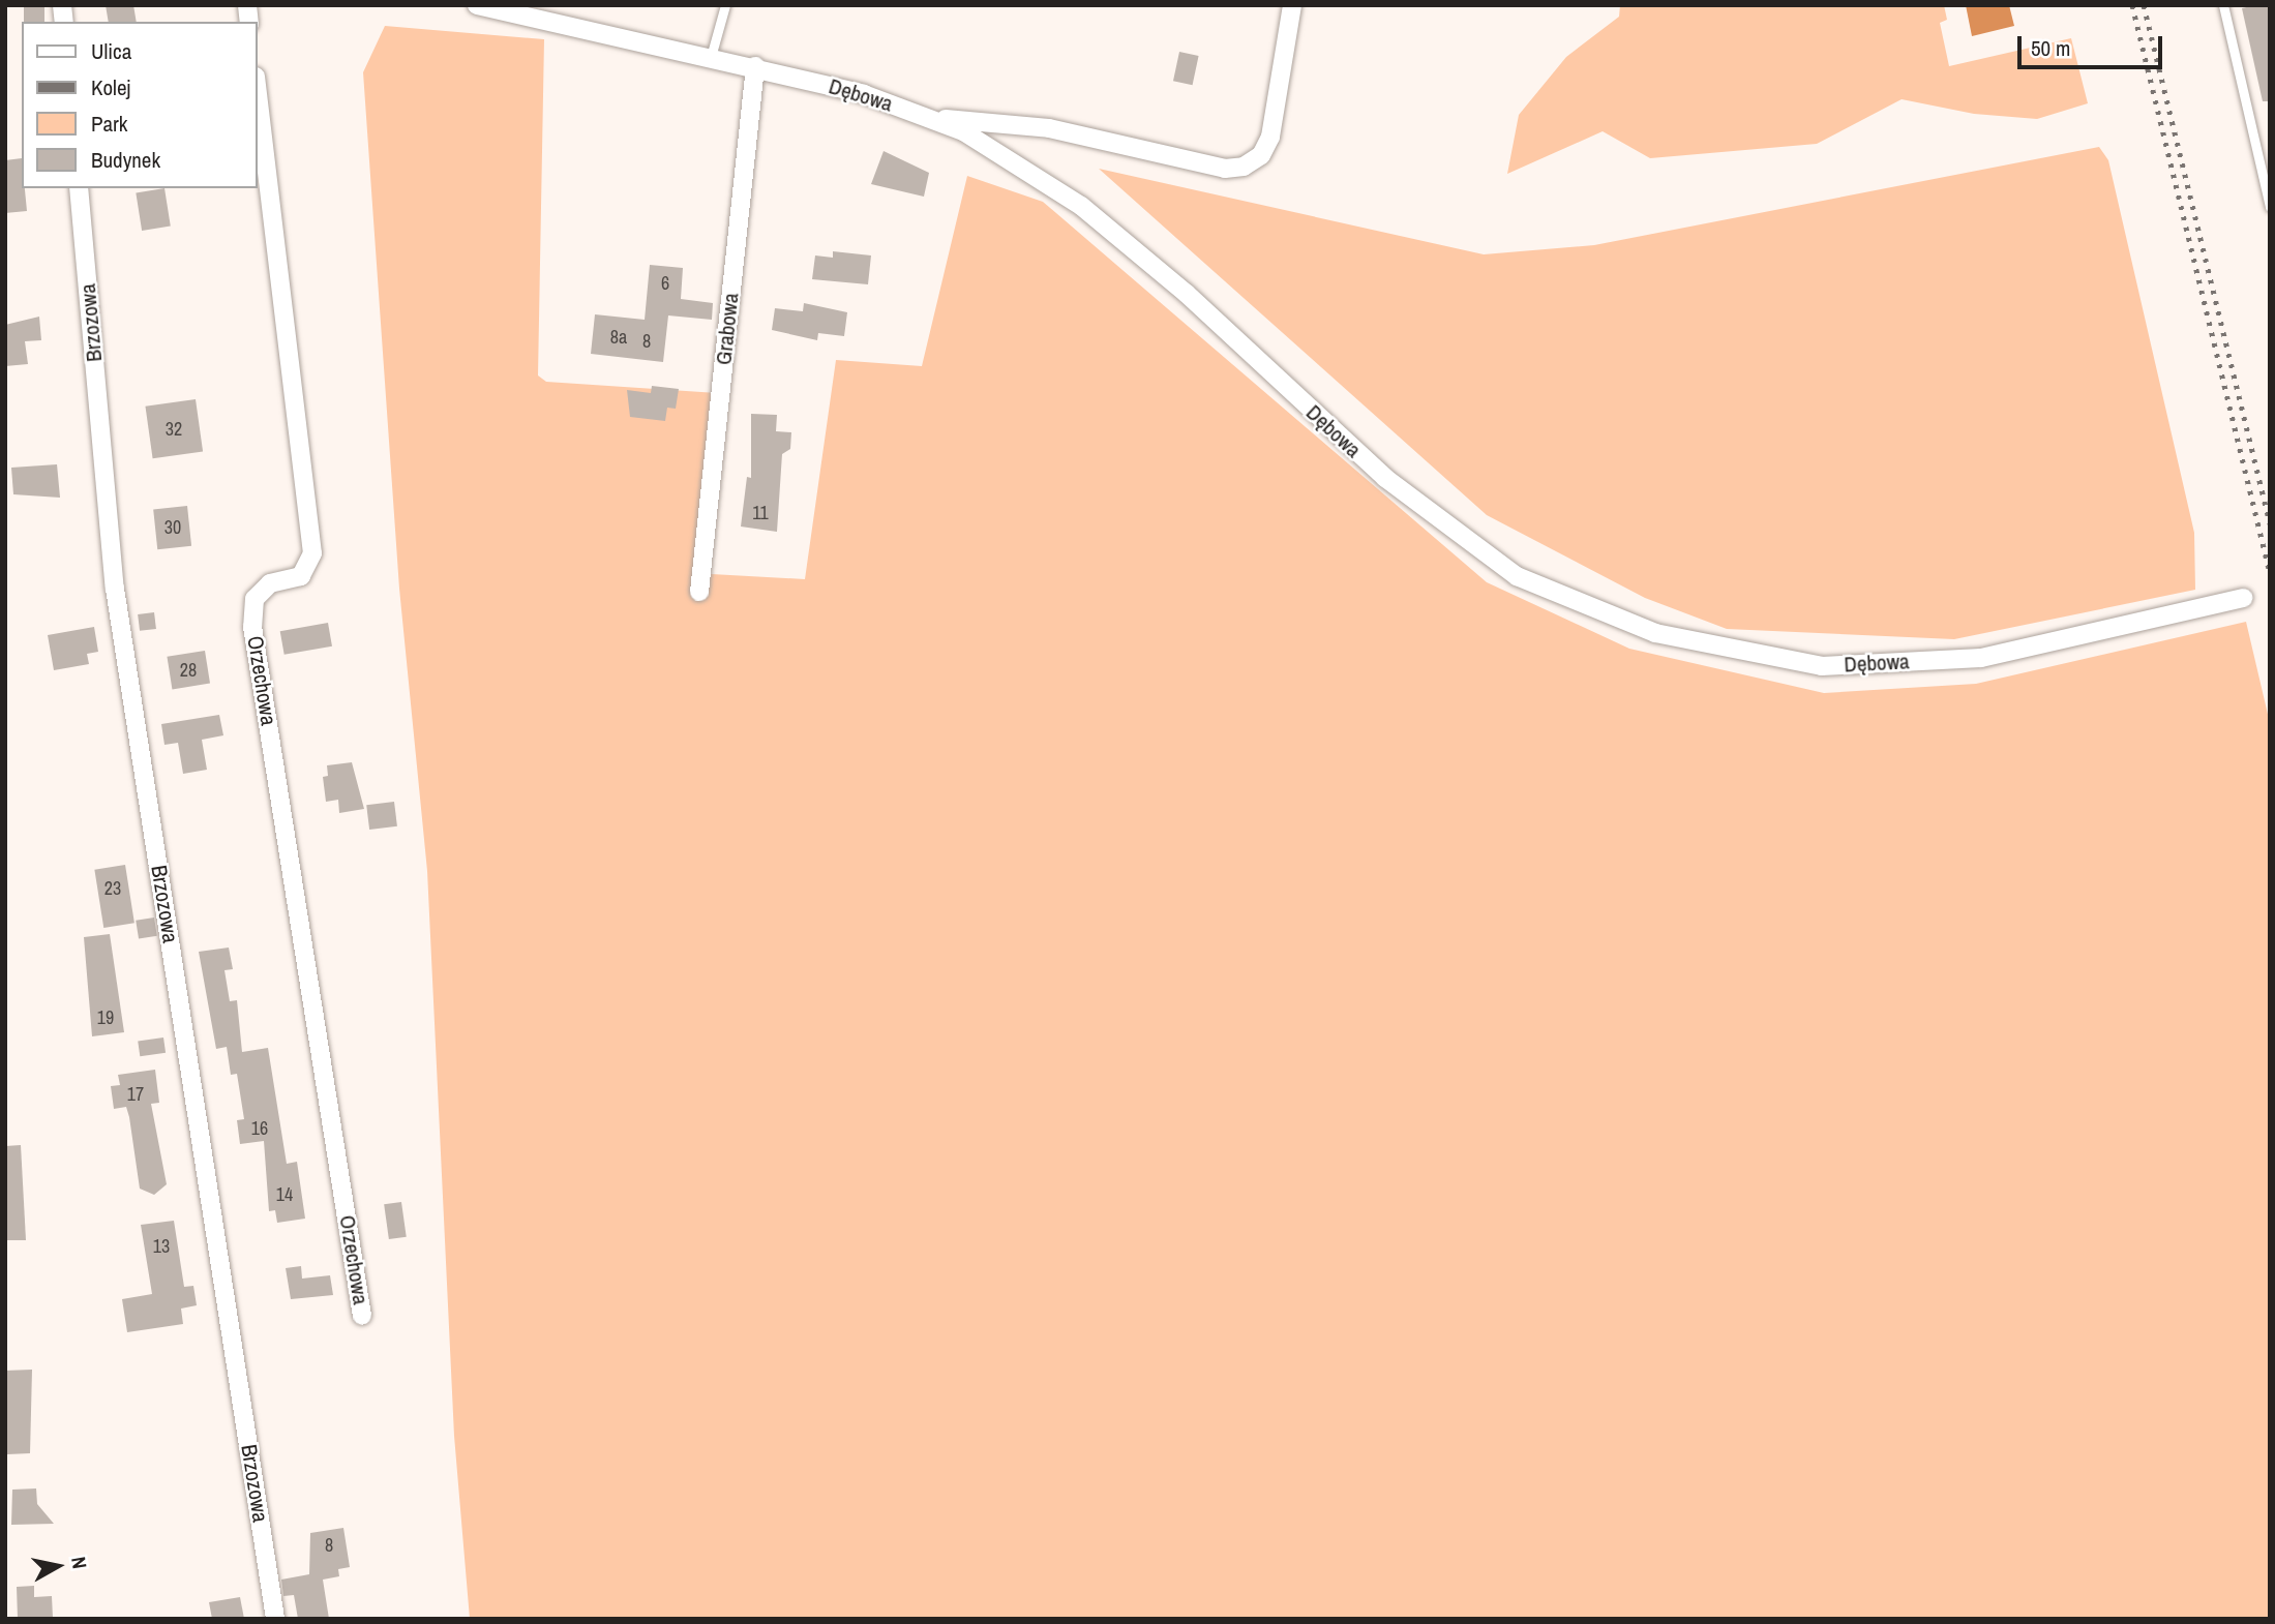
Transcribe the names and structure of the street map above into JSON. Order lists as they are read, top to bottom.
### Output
{
  "streets": {
    "street": [
      "Dębowa",
      "Brzozowa",
      "Grabowa",
      "Orzechowa"
    ]
  },
  "crossings": [
    ["Dębowa", "Grabowa"]
  ],
  "house_numbers": [
    "6",
    "8a",
    "8",
    "32",
    "11",
    "30",
    "28",
    "23",
    "19",
    "17",
    "16",
    "14",
    "13",
    "8"
  ],
  "legend": [
    "Ulica",
    "Kolej",
    "Park",
    "Budynek"
  ],
  "scale_bar": "50 m",
  "north": "right"
}
